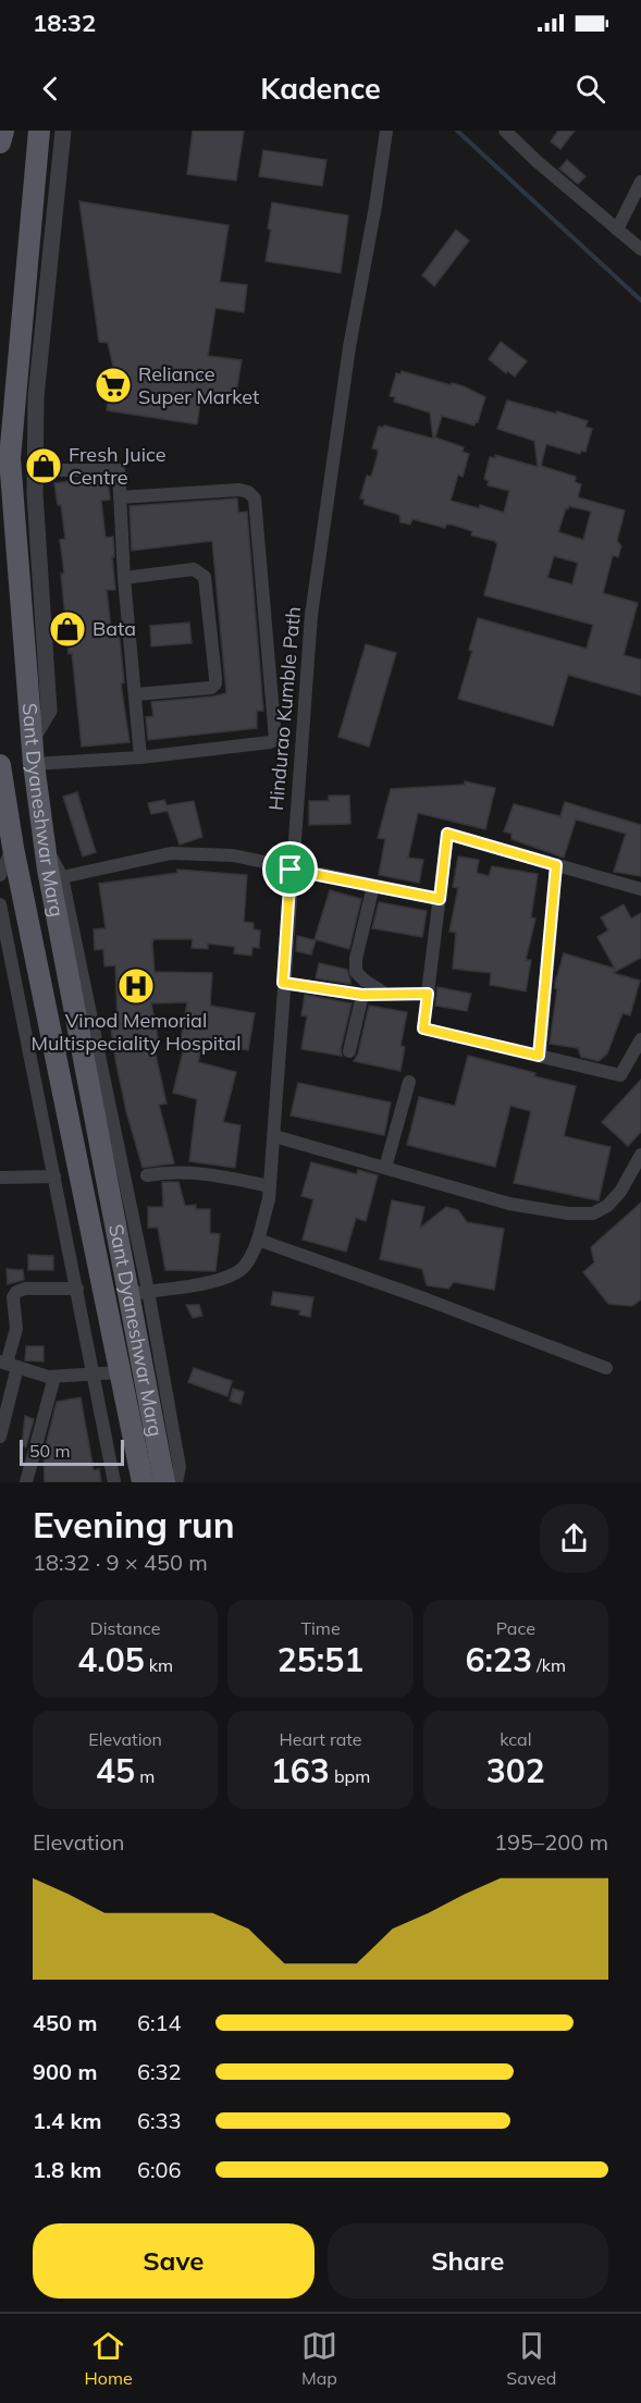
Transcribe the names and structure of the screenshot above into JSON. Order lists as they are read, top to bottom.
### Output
{
  "streets": {
    "main road": ["Sant Dyaneshwar Marg"],
    "street": ["Hindurao Kumble Path"]
  },
  "crossings": [
    ["Hindurao Kumble Path", "Sant Dyaneshwar Marg"]
  ],
  "places": {
    "supermarket": ["Reliance Super Market"],
    "shop": ["Fresh Juice Centre", "Bata"],
    "hospital": ["Vinod Memorial Multispeciality Hospital"]
  },
  "scale_bar": "50 m",
  "page": {
    "status": "18:32",
    "header": "Kadence",
    "scale": "50 m",
    "heading": ["Evening run", "18:32 · 9 × 450 m"],
    "stats": [
      ["Distance", "4.05 km"],
      ["Time", "25:51"],
      ["Pace", "6:23 /km"],
      ["Elevation", "45 m"],
      ["Heart rate", "163 bpm"],
      ["kcal", "302"]
    ],
    "chart": ["Elevation", "195–200 m"],
    "list": [
      {
        "name": "450 m",
        "note": "6:14"
      },
      {
        "name": "900 m",
        "note": "6:32"
      },
      {
        "name": "1.4 km",
        "note": "6:33"
      },
      {
        "name": "1.8 km",
        "note": "6:06"
      }
    ],
    "buttons": ["Save", "Share"],
    "tabs": ["Home", "Map", "Saved"]
  }
}
